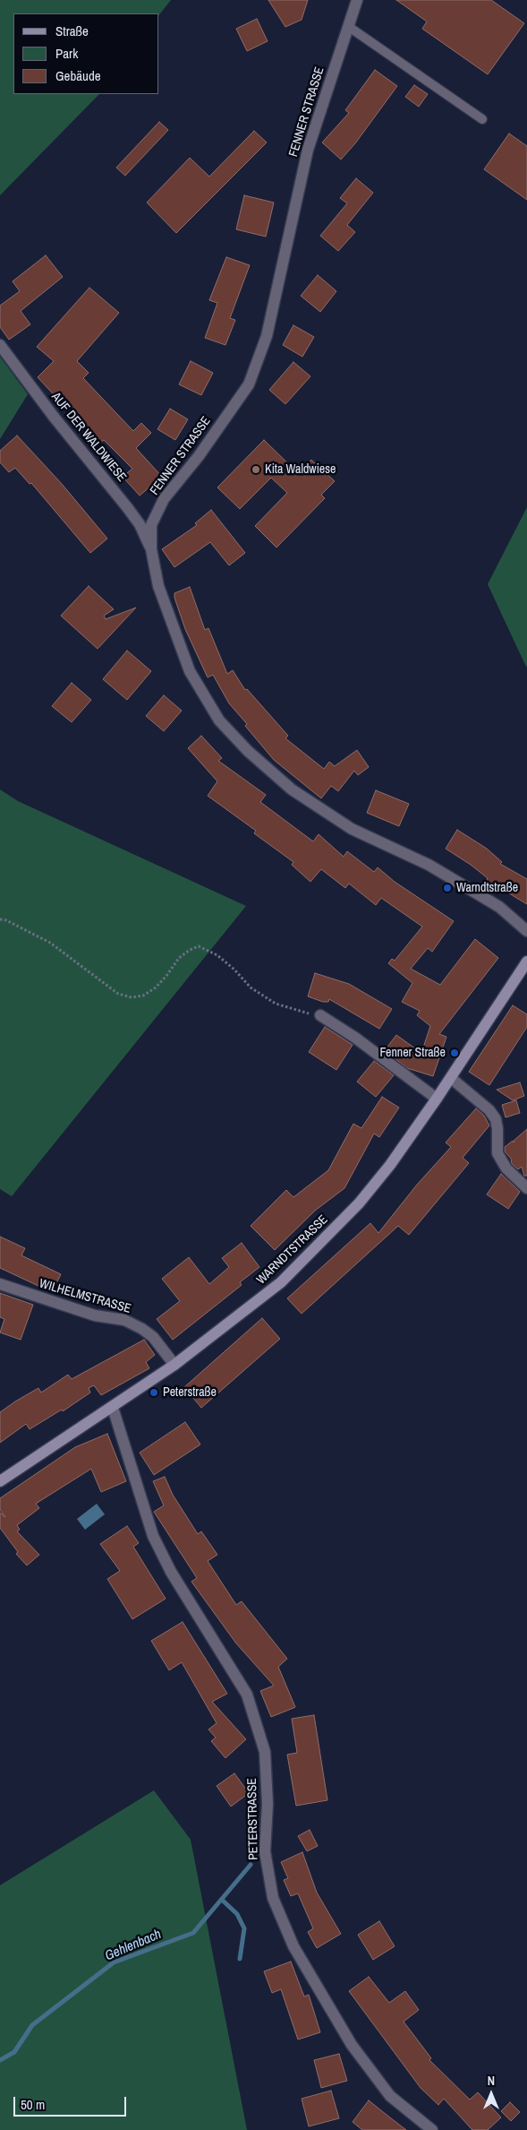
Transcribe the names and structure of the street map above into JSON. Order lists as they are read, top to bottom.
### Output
{
  "streets": {
    "main road": ["WARNDTSTRASSE"],
    "street": [
      "FENNER STRASSE",
      "AUF DER WALDWIESE",
      "WILHELMSTRASSE",
      "PETERSTRASSE"
    ]
  },
  "crossings": [
    ["FENNER STRASSE", "AUF DER WALDWIESE"],
    ["WARNDTSTRASSE", "WILHELMSTRASSE"],
    ["WARNDTSTRASSE", "PETERSTRASSE"]
  ],
  "water": ["Gehlenbach"],
  "places": [
    "Kita Waldwiese",
    "Warndtstraße",
    "Fenner Straße",
    "Peterstraße"
  ],
  "legend": ["Straße", "Park", "Gebäude"],
  "scale_bar": "50 m",
  "north": "top"
}
